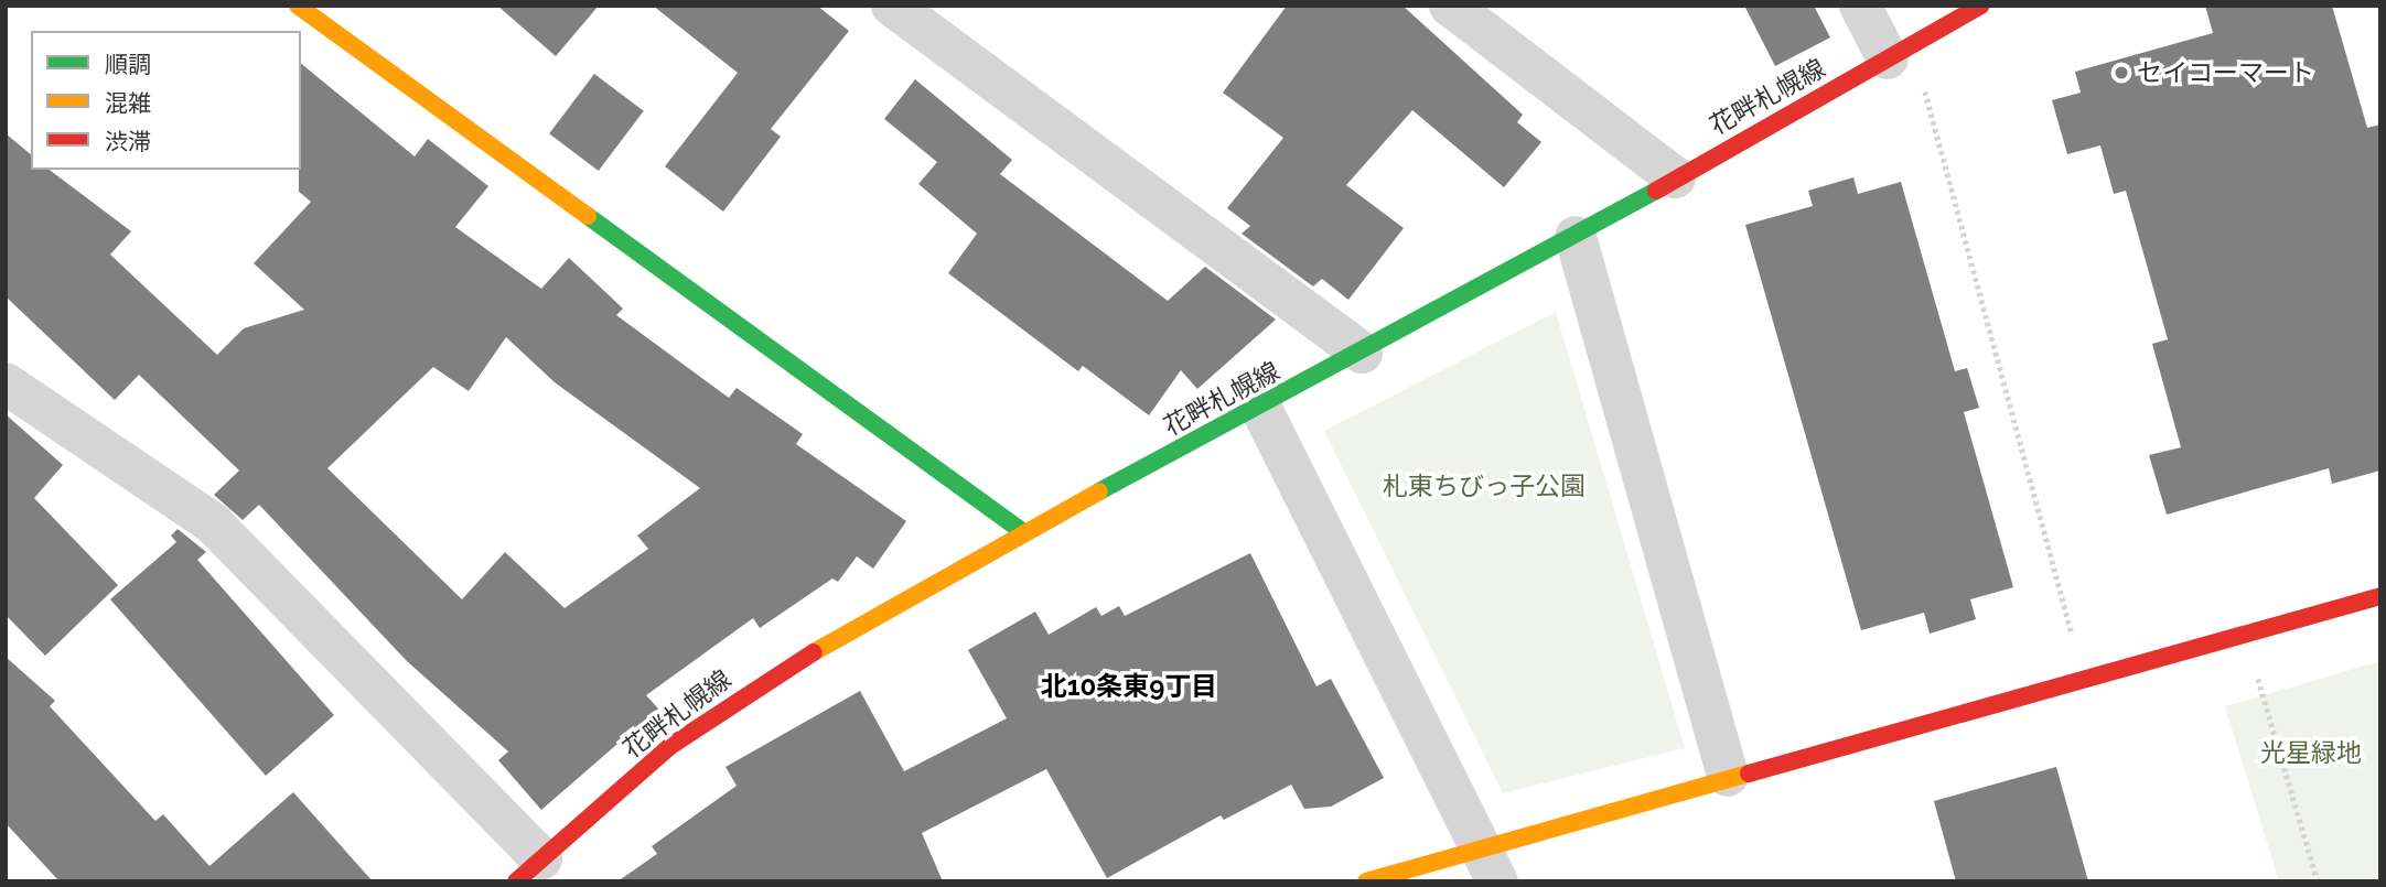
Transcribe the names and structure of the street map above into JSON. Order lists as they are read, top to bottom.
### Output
{
  "streets": {
    "street": ["花畔札幌線"]
  },
  "districts": ["北10条東9丁目"],
  "parks": ["札東ちびっ子公園", "光星緑地"],
  "places": ["セイコーマート"],
  "legend": ["順調", "混雑", "渋滞"]
}
